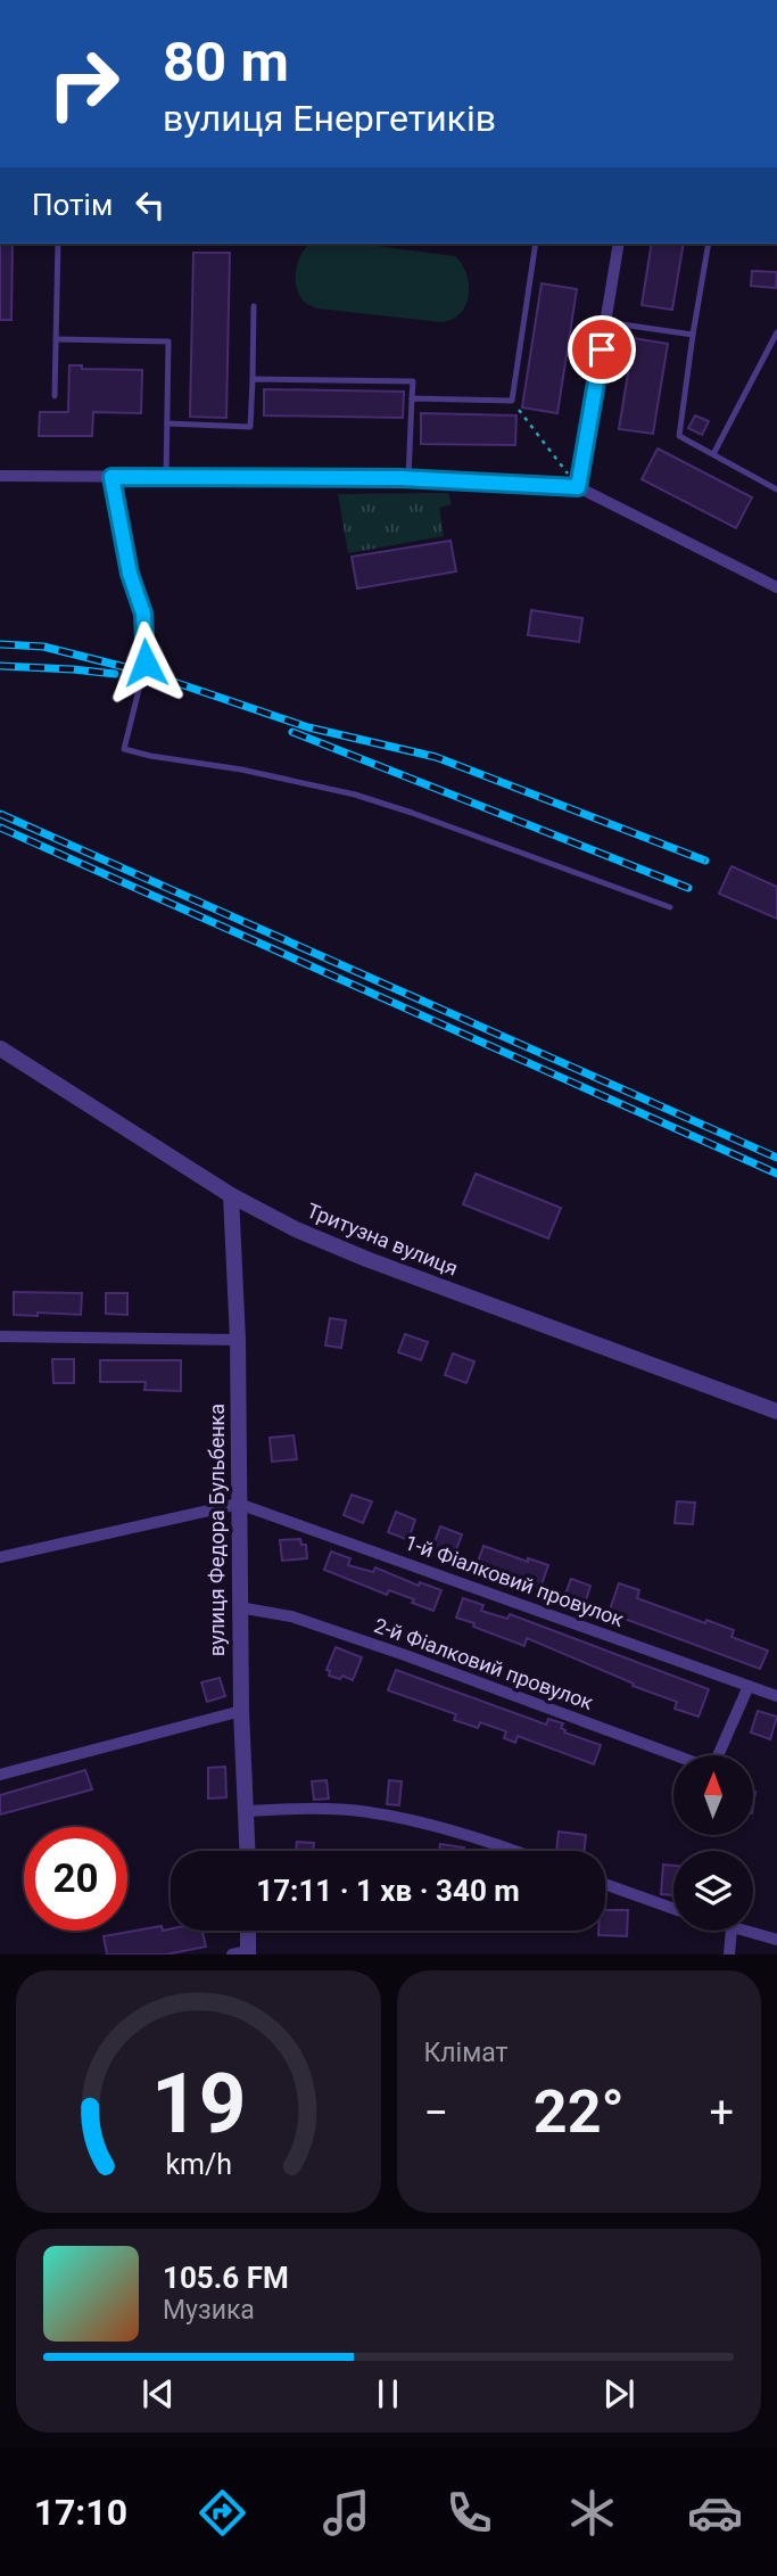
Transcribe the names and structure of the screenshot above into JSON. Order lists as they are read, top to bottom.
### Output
{
  "streets": {
    "street": [
      "Тритузна вулиця",
      "вулиця Федора Бульбенка",
      "1-й Фіалковий провулок",
      "2-й Фіалковий провулок"
    ]
  },
  "crossings": [
    ["Тритузна вулиця", "вулиця Федора Бульбенка"],
    ["вулиця Федора Бульбенка", "1-й Фіалковий провулок"],
    ["вулиця Федора Бульбенка", "2-й Фіалковий провулок"],
    ["1-й Фіалковий провулок", "2-й Фіалковий провулок"]
  ],
  "north": "top",
  "page": {
    "turn": ["80 m", "вулиця Енергетиків"],
    "then": "Потім",
    "limit": "20",
    "trip": "17:11 · 1 хв · 340 m",
    "tile": "Клімат",
    "heat": ["−", "22°", "+"],
    "song": ["105.6 FM", "Музика"],
    "tabs": "17:10",
    "gauge": ["19", "km/h"]
  }
}
